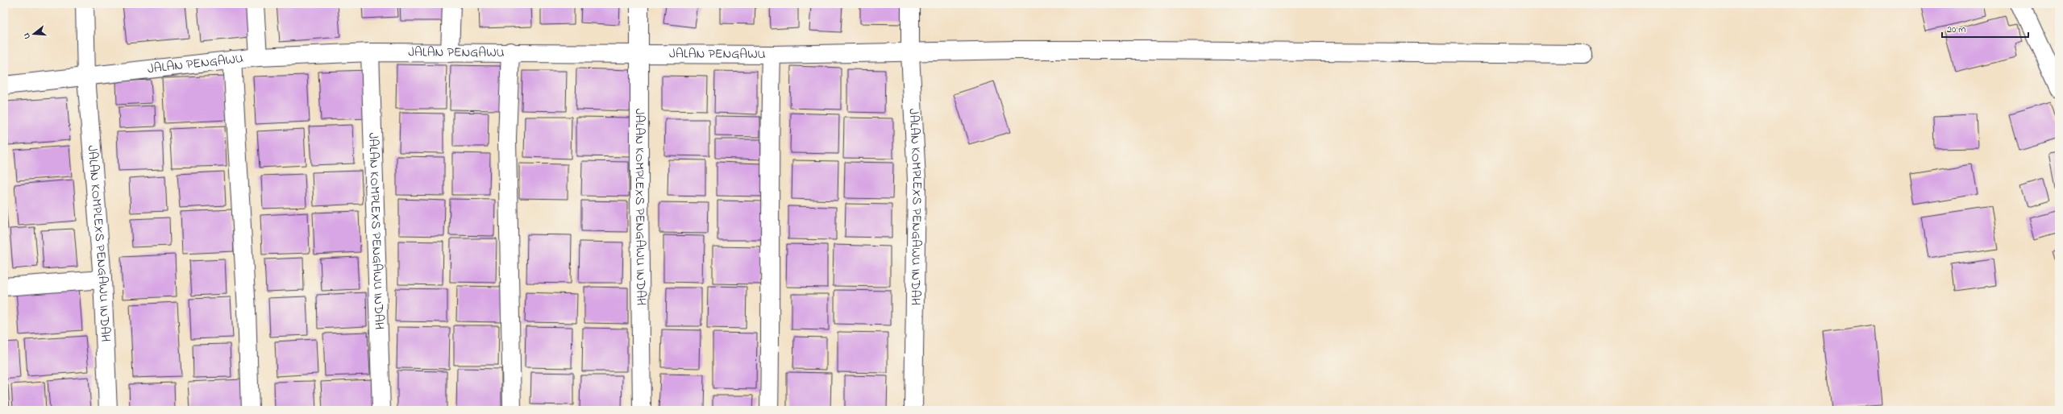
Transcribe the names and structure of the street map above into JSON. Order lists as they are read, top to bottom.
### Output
{
  "streets": {
    "street": ["JALAN PENGAWU", "JALAN KOMPLEXS PENGAWU INDAH"]
  },
  "crossings": [
    ["JALAN PENGAWU", "JALAN KOMPLEXS PENGAWU INDAH"]
  ],
  "scale_bar": "20 m",
  "north": "left"
}
